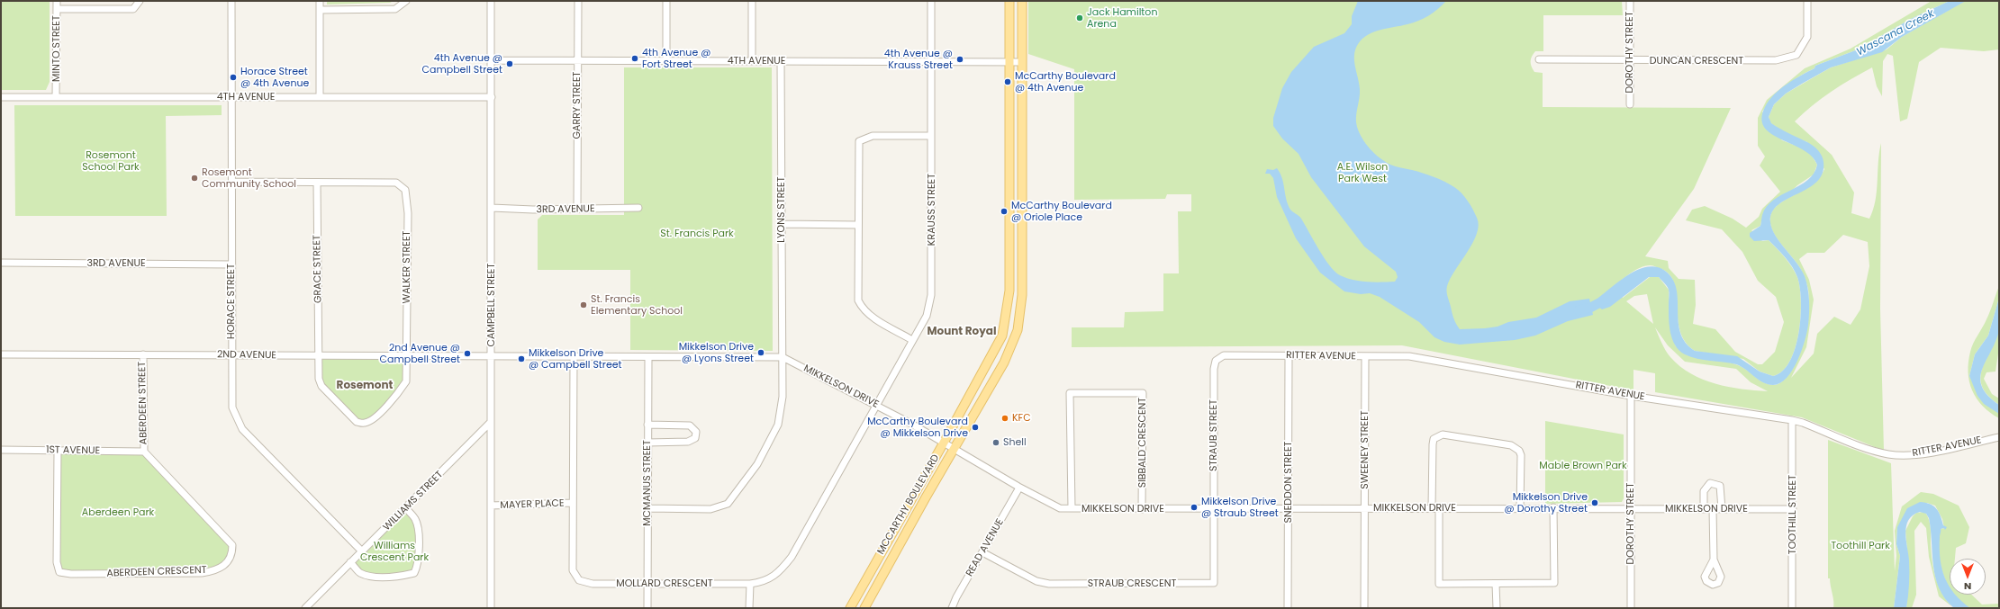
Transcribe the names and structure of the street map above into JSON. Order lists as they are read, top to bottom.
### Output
{
  "streets": {
    "main road": ["MCCARTHY BOULEVARD"],
    "street": [
      "MINTO STREET",
      "DOROTHY STREET",
      "4TH AVENUE",
      "DUNCAN CRESCENT",
      "GARRY STREET",
      "3RD AVENUE",
      "LYONS STREET",
      "KRAUSS STREET",
      "WALKER STREET",
      "GRACE STREET",
      "HORACE STREET",
      "CAMPBELL STREET",
      "2ND AVENUE",
      "RITTER AVENUE",
      "MIKKELSON DRIVE",
      "ABERDEEN STREET",
      "STRAUB STREET",
      "SIBBALD CRESCENT",
      "SWEENEY STREET",
      "1ST AVENUE",
      "SNEDDON STREET",
      "MCMANUS STREET",
      "WILLIAMS STREET",
      "MAYER PLACE",
      "TOOTHILL STREET",
      "READ AVENUE",
      "ABERDEEN CRESCENT",
      "MOLLARD CRESCENT",
      "STRAUB CRESCENT"
    ]
  },
  "crossings": [
    ["MINTO STREET", "4TH AVENUE"],
    ["DOROTHY STREET", "DUNCAN CRESCENT"],
    ["DOROTHY STREET", "RITTER AVENUE"],
    ["DOROTHY STREET", "MIKKELSON DRIVE"],
    ["4TH AVENUE", "GARRY STREET"],
    ["4TH AVENUE", "LYONS STREET"],
    ["4TH AVENUE", "KRAUSS STREET"],
    ["4TH AVENUE", "HORACE STREET"],
    ["4TH AVENUE", "CAMPBELL STREET"],
    ["4TH AVENUE", "MCCARTHY BOULEVARD"],
    ["GARRY STREET", "3RD AVENUE"],
    ["3RD AVENUE", "HORACE STREET"],
    ["3RD AVENUE", "CAMPBELL STREET"],
    ["LYONS STREET", "MIKKELSON DRIVE"],
    ["LYONS STREET", "MCMANUS STREET"],
    ["KRAUSS STREET", "MIKKELSON DRIVE"],
    ["KRAUSS STREET", "MOLLARD CRESCENT"],
    ["WALKER STREET", "GRACE STREET"],
    ["WALKER STREET", "2ND AVENUE"],
    ["GRACE STREET", "2ND AVENUE"],
    ["HORACE STREET", "2ND AVENUE"],
    ["HORACE STREET", "WILLIAMS STREET"],
    ["CAMPBELL STREET", "2ND AVENUE"],
    ["CAMPBELL STREET", "MIKKELSON DRIVE"],
    ["CAMPBELL STREET", "WILLIAMS STREET"],
    ["CAMPBELL STREET", "MAYER PLACE"],
    ["2ND AVENUE", "MIKKELSON DRIVE"],
    ["2ND AVENUE", "ABERDEEN STREET"],
    ["RITTER AVENUE", "STRAUB STREET"],
    ["RITTER AVENUE", "SWEENEY STREET"],
    ["RITTER AVENUE", "SNEDDON STREET"],
    ["RITTER AVENUE", "TOOTHILL STREET"],
    ["MIKKELSON DRIVE", "STRAUB STREET"],
    ["MIKKELSON DRIVE", "SIBBALD CRESCENT"],
    ["MIKKELSON DRIVE", "SWEENEY STREET"],
    ["MIKKELSON DRIVE", "SNEDDON STREET"],
    ["MIKKELSON DRIVE", "MCMANUS STREET"],
    ["MIKKELSON DRIVE", "MCCARTHY BOULEVARD"],
    ["MIKKELSON DRIVE", "TOOTHILL STREET"],
    ["MIKKELSON DRIVE", "READ AVENUE"],
    ["MIKKELSON DRIVE", "MOLLARD CRESCENT"],
    ["MIKKELSON DRIVE", "STRAUB CRESCENT"],
    ["ABERDEEN STREET", "1ST AVENUE"],
    ["ABERDEEN STREET", "ABERDEEN CRESCENT"],
    ["STRAUB STREET", "STRAUB CRESCENT"],
    ["1ST AVENUE", "ABERDEEN CRESCENT"],
    ["MCMANUS STREET", "MOLLARD CRESCENT"],
    ["MAYER PLACE", "MOLLARD CRESCENT"],
    ["READ AVENUE", "STRAUB CRESCENT"]
  ],
  "districts": ["Mount Royal", "Rosemont"],
  "water": ["Wascana Creek"],
  "parks": [
    "Rosemont School Park",
    "A.E. Wilson Park West",
    "St. Francis Park",
    "Mable Brown Park",
    "Aberdeen Park",
    "Williams Crescent Park",
    "Toothill Park"
  ],
  "places": [
    "Jack Hamilton Arena",
    "4th Avenue @ Fort Street",
    "4th Avenue @ Krauss Street",
    "4th Avenue @ Campbell Street",
    "Horace Street @ 4th Avenue",
    "McCarthy Boulevard @ 4th Avenue",
    "Rosemont Community School",
    "McCarthy Boulevard @ Oriole Place",
    "St. Francis Elementary School",
    "Mikkelson Drive @ Lyons Street",
    "2nd Avenue @ Campbell Street",
    "Mikkelson Drive @ Campbell Street",
    "KFC",
    "McCarthy Boulevard @ Mikkelson Drive",
    "Shell",
    "Mikkelson Drive @ Dorothy Street",
    "Mikkelson Drive @ Straub Street"
  ],
  "north": "bottom"
}
